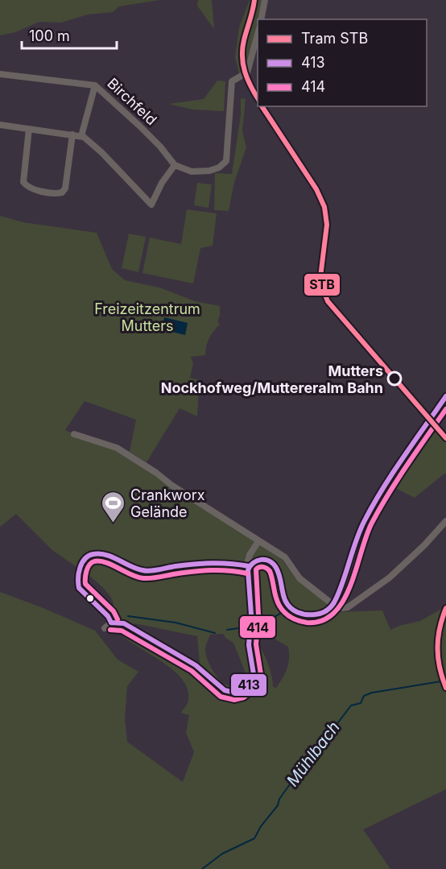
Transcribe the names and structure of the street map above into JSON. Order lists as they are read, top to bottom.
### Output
{
  "streets": {
    "street": ["Birchfeld"]
  },
  "water": ["Mühlbach"],
  "parks": ["Freizeitzentrum Mutters"],
  "places": {
    "other": ["Mutters Nockhofweg/Muttereralm Bahn"],
    "sports": ["Crankworx Gelände"]
  },
  "lines": ["tram line STB", "transit line 413", "transit line 414"],
  "legend": ["Tram STB", "413", "414"],
  "scale_bar": "100 m"
}
